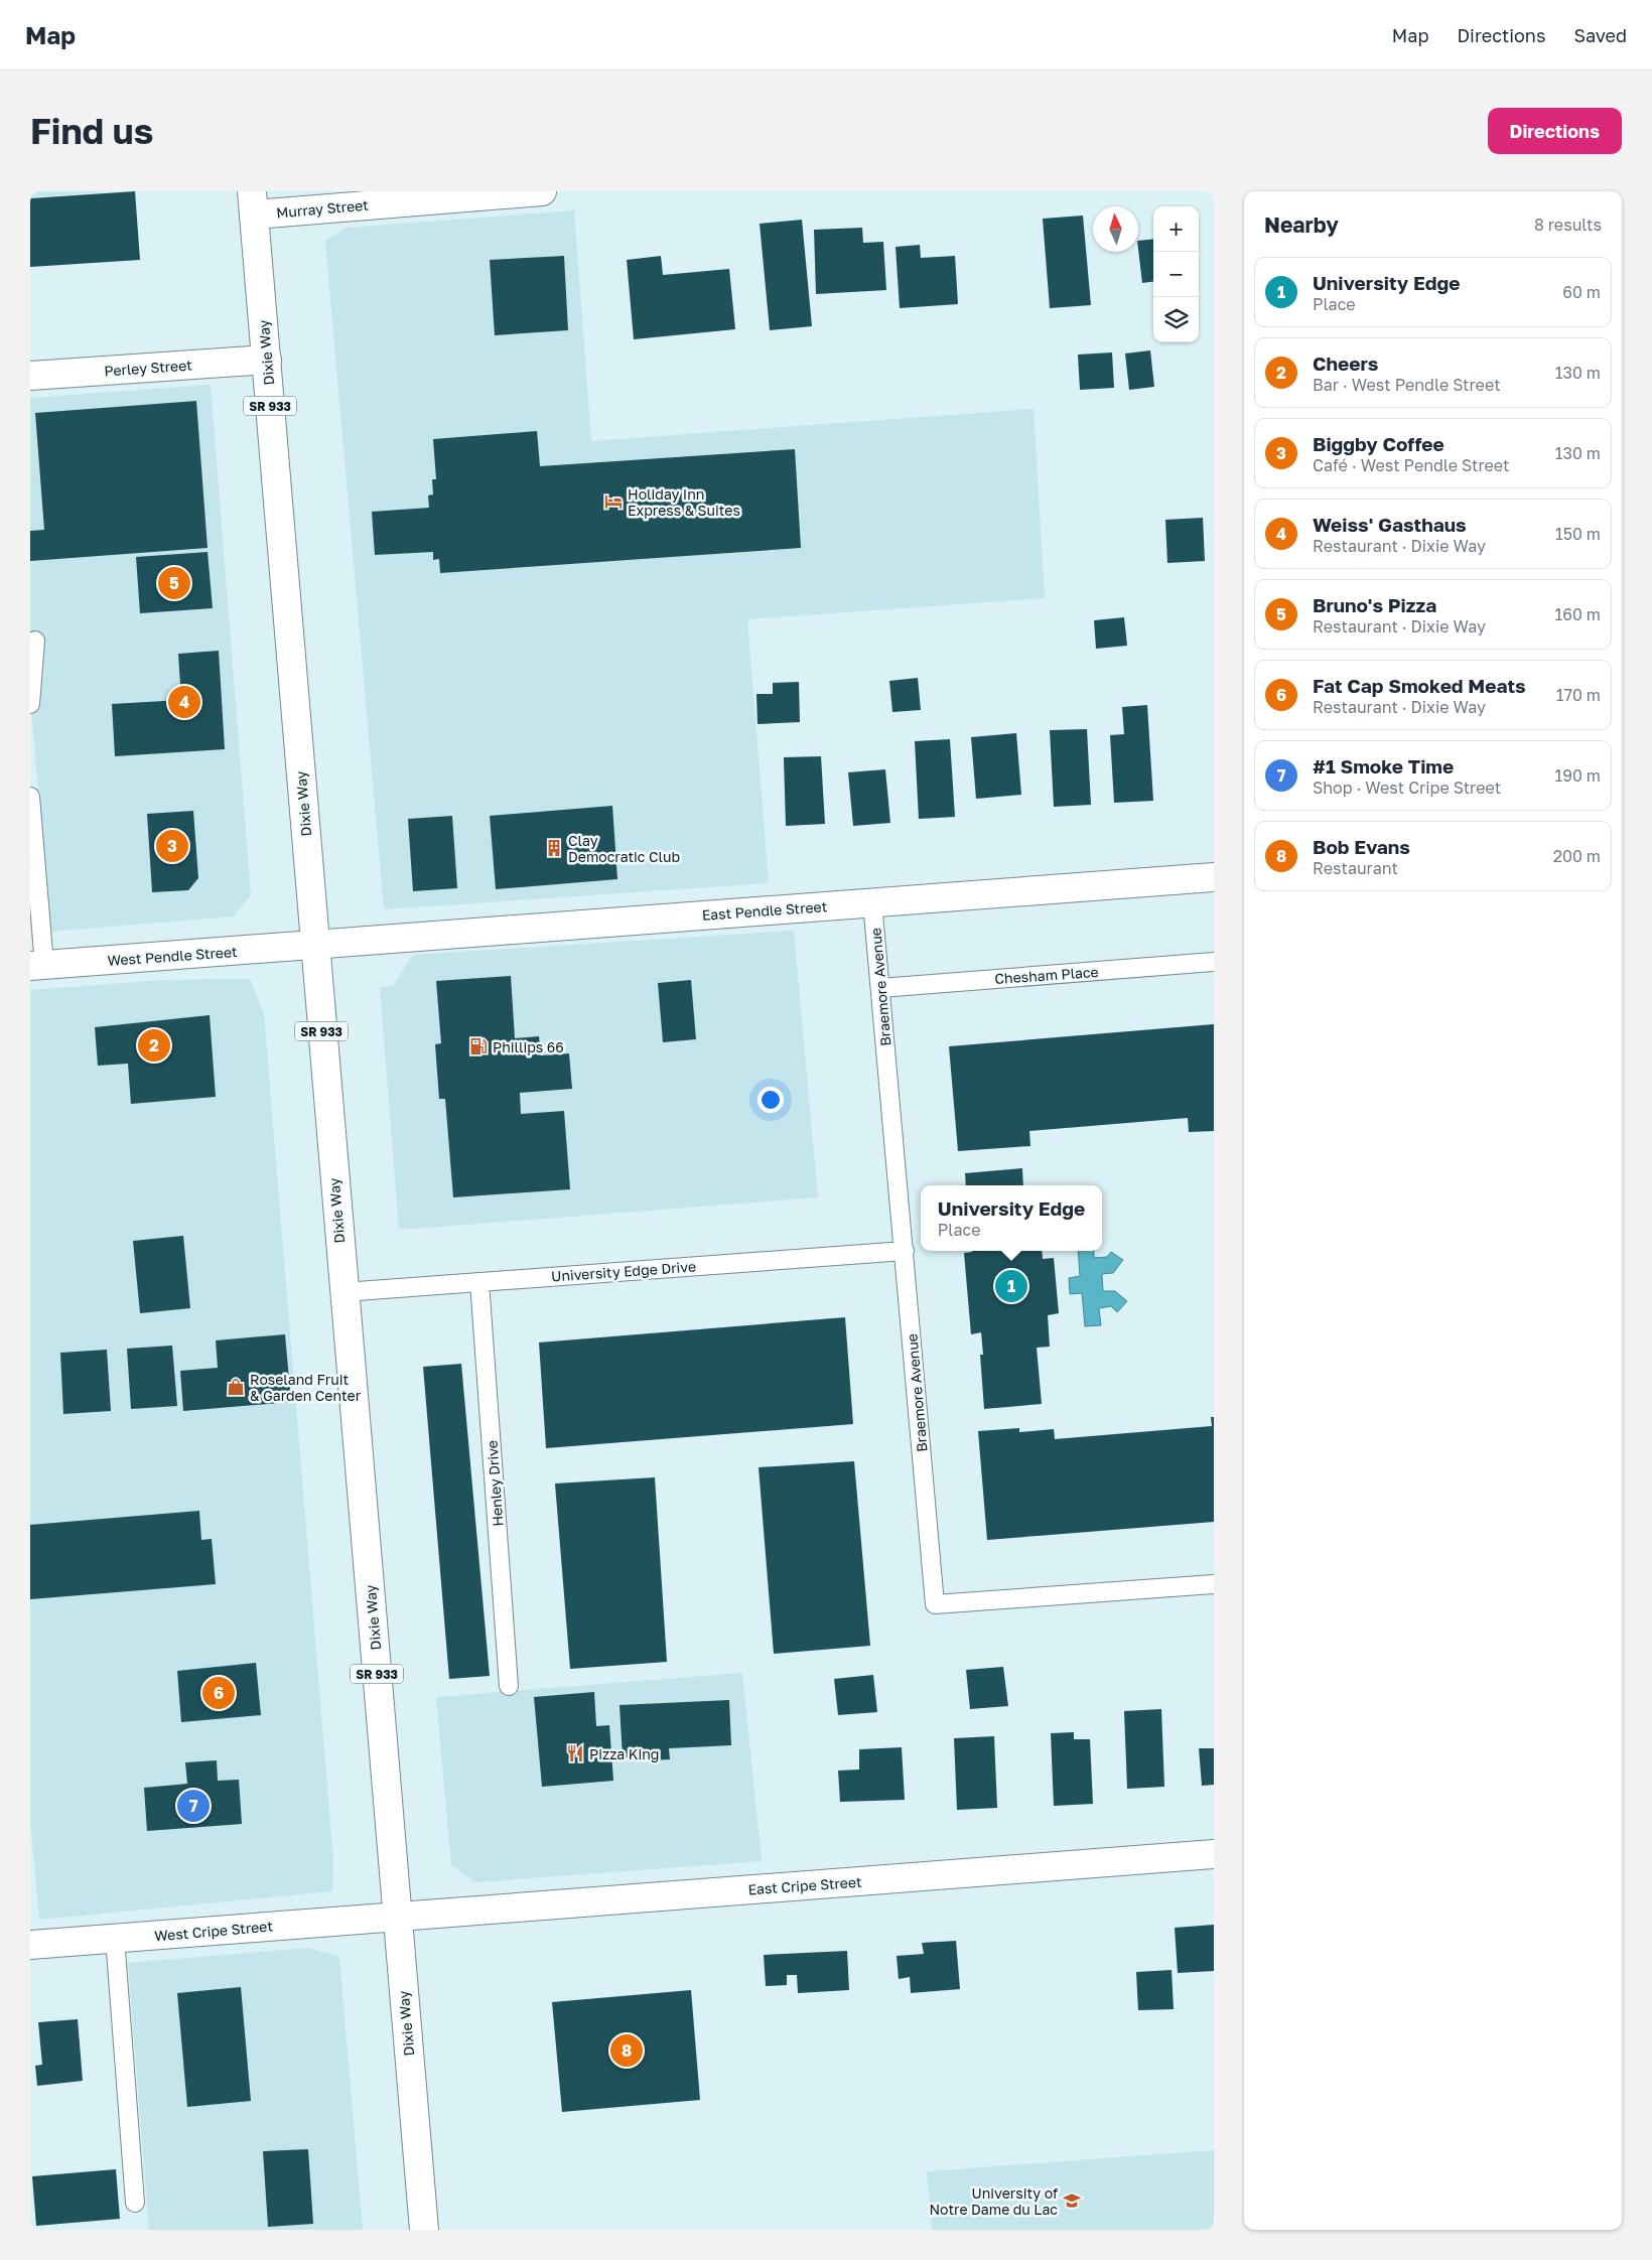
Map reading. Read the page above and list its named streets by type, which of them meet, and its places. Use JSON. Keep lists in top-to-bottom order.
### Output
{
  "streets": {
    "street": [
      "Murray Street",
      "Dixie Way",
      "Perley Street",
      "SR 933",
      "East Pendle Street",
      "West Pendle Street",
      "East Cripe Street",
      "West Cripe Street"
    ],
    "lane": [
      "Chesham Place",
      "Braemore Avenue",
      "University Edge Drive",
      "Henley Drive"
    ]
  },
  "crossings": [
    ["Murray Street", "Dixie Way"],
    ["Dixie Way", "Perley Street"],
    ["Dixie Way", "East Pendle Street"],
    ["Dixie Way", "West Pendle Street"],
    ["Dixie Way", "University Edge Drive"],
    ["Dixie Way", "East Cripe Street"],
    ["Dixie Way", "West Cripe Street"],
    ["East Pendle Street", "West Pendle Street"],
    ["East Pendle Street", "Braemore Avenue"],
    ["Chesham Place", "Braemore Avenue"],
    ["Braemore Avenue", "University Edge Drive"],
    ["University Edge Drive", "Henley Drive"],
    ["East Cripe Street", "West Cripe Street"]
  ],
  "places": {
    "hotel": ["Holiday Inn Express & Suites"],
    "building": ["Clay Democratic Club"],
    "fuel station": ["Phillips 66"],
    "shop": ["Roseland Fruit & Garden Center"],
    "restaurant": ["Pizza King"],
    "school or university": ["University of Notre Dame du Lac"]
  },
  "north": "top",
  "page": {
    "header": "Map",
    "nav": ["Map", "Directions", "Saved"],
    "buttons": "Directions",
    "title": "Find us",
    "heading": ["Nearby", "8 results"],
    "map_buttons": ["+", "−"],
    "list": [
      {
        "mark": "1",
        "name": "University Edge",
        "note": "Place",
        "value": "60 m"
      },
      {
        "mark": "2",
        "name": "Cheers",
        "note": "Bar · West Pendle Street",
        "value": "130 m"
      },
      {
        "mark": "3",
        "name": "Biggby Coffee",
        "note": "Café · West Pendle Street",
        "value": "130 m"
      },
      {
        "mark": "4",
        "name": "Weiss' Gasthaus",
        "note": "Restaurant · Dixie Way",
        "value": "150 m"
      },
      {
        "mark": "5",
        "name": "Bruno's Pizza",
        "note": "Restaurant · Dixie Way",
        "value": "160 m"
      },
      {
        "mark": "6",
        "name": "Fat Cap Smoked Meats",
        "note": "Restaurant · Dixie Way",
        "value": "170 m"
      },
      {
        "mark": "7",
        "name": "#1 Smoke Time",
        "note": "Shop · West Cripe Street",
        "value": "190 m"
      },
      {
        "mark": "8",
        "name": "Bob Evans",
        "note": "Restaurant",
        "value": "200 m"
      }
    ],
    "pins": [
      "5",
      "4",
      "3",
      "2",
      "1",
      "6",
      "7",
      "8"
    ],
    "popup": ["University Edge", "Place"]
  }
}
